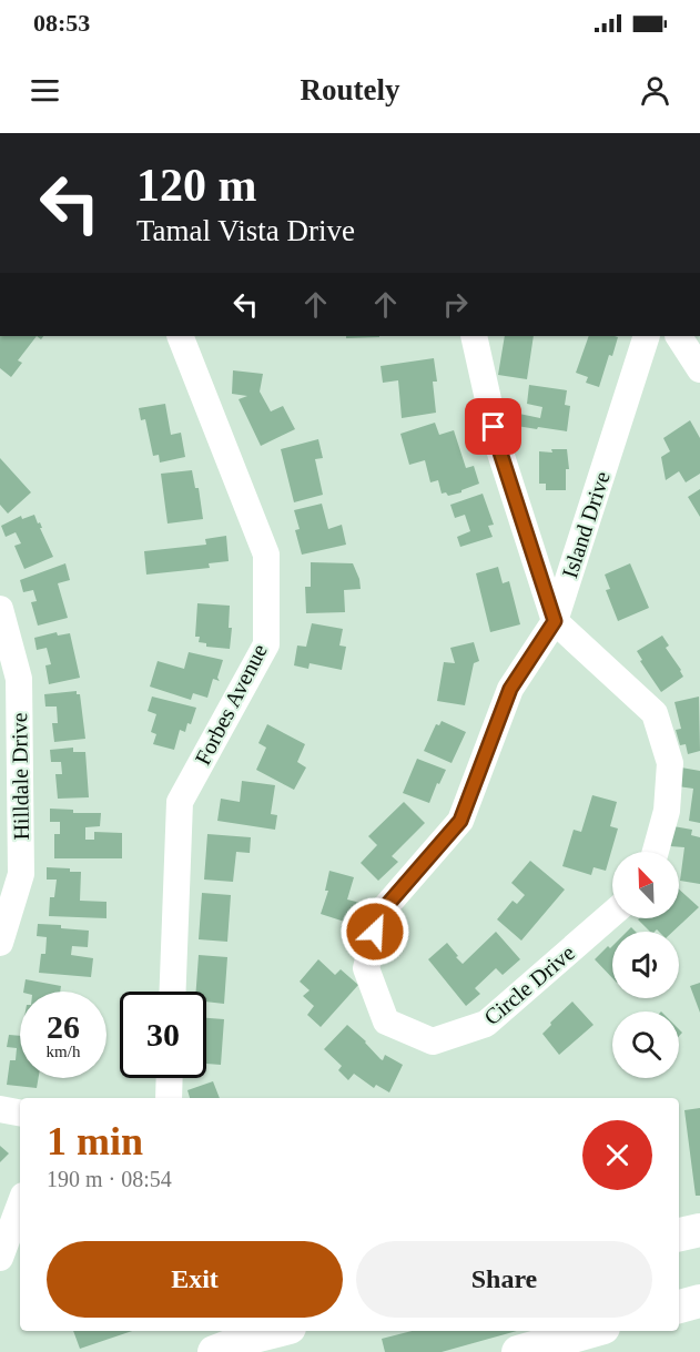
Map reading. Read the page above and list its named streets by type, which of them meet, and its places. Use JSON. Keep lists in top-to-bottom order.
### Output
{
  "streets": {
    "street": [
      "Island Drive",
      "Forbes Avenue",
      "Hilldale Drive",
      "Circle Drive"
    ]
  },
  "crossings": [
    ["Island Drive", "Circle Drive"]
  ],
  "north": "top left",
  "page": {
    "status": "08:53",
    "header": "Routely",
    "turn": ["120 m", "Tamal Vista Drive"],
    "speed": "26 km/h",
    "limit": "30",
    "heading": ["1 min", "190 m · 08:54"],
    "buttons": ["Exit", "Share"]
  }
}
